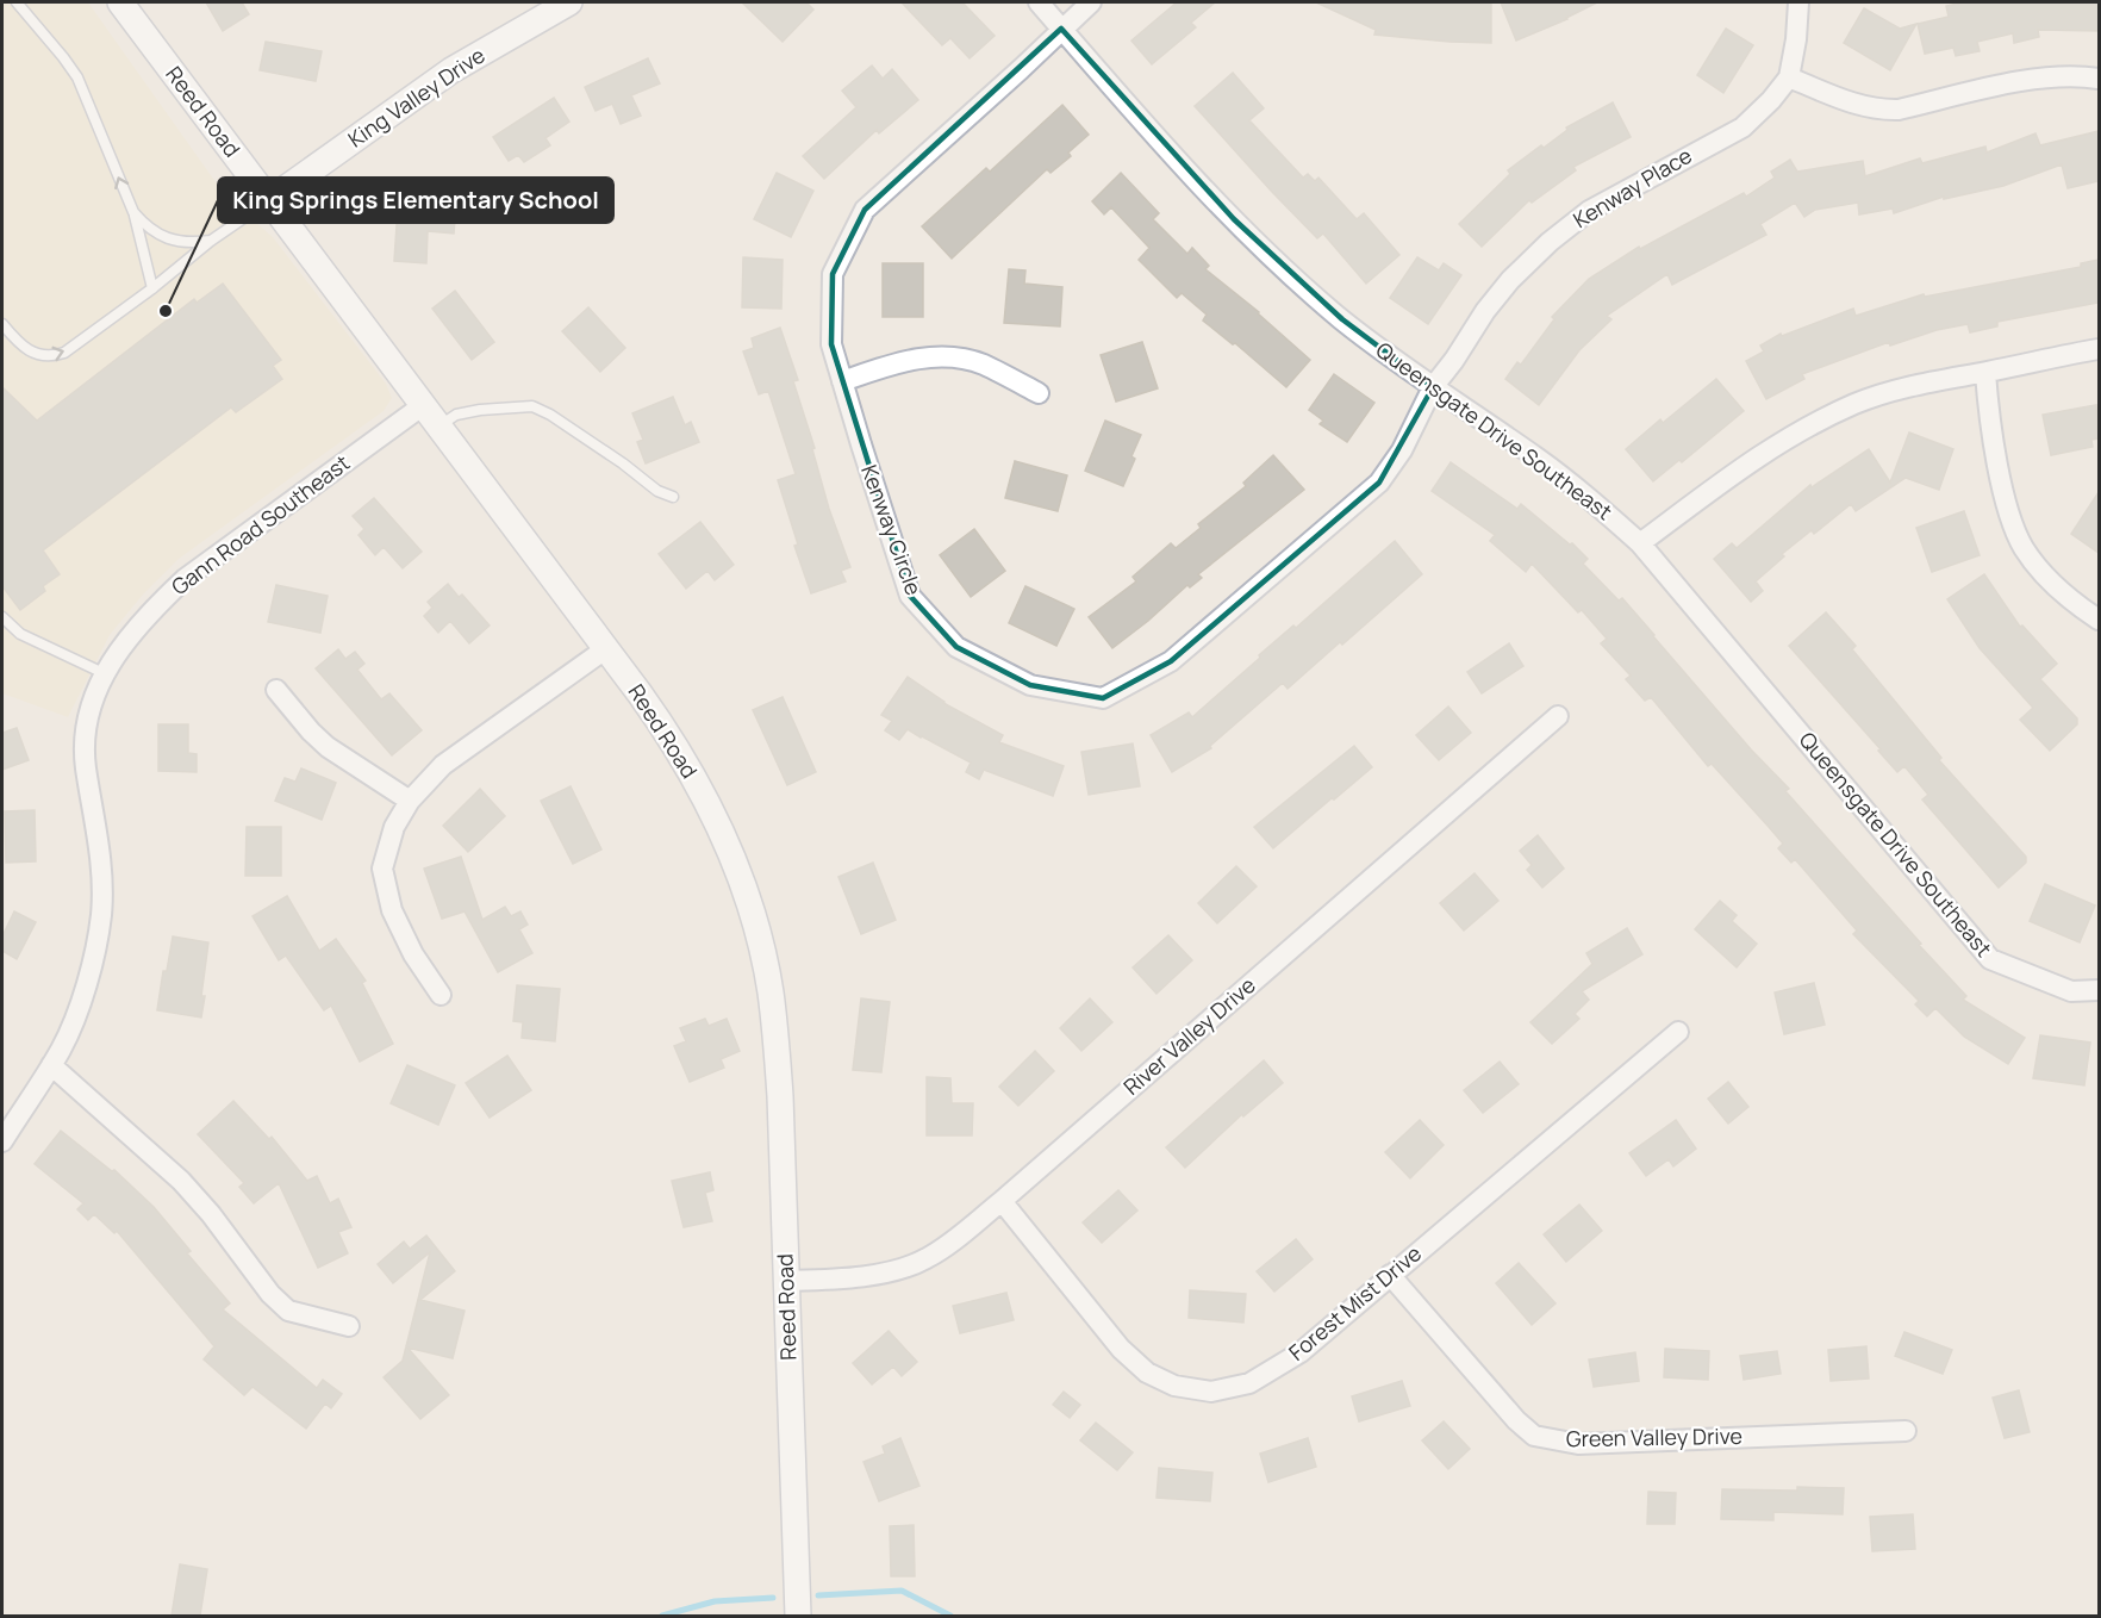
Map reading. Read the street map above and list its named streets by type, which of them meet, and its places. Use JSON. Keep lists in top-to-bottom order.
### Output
{
  "streets": {
    "street": [
      "King Valley Drive",
      "Reed Road",
      "Kenway Place",
      "Queensgate Drive Southeast",
      "Gann Road Southeast",
      "Kenway Circle",
      "River Valley Drive",
      "Forest Mist Drive",
      "Green Valley Drive"
    ]
  },
  "crossings": [
    ["King Valley Drive", "Reed Road"],
    ["Reed Road", "Gann Road Southeast"],
    ["Reed Road", "River Valley Drive"],
    ["Kenway Place", "Queensgate Drive Southeast"],
    ["Kenway Place", "Kenway Circle"],
    ["Queensgate Drive Southeast", "Kenway Circle"],
    ["River Valley Drive", "Forest Mist Drive"],
    ["Forest Mist Drive", "Green Valley Drive"]
  ],
  "places": ["King Springs Elementary School"]
}
